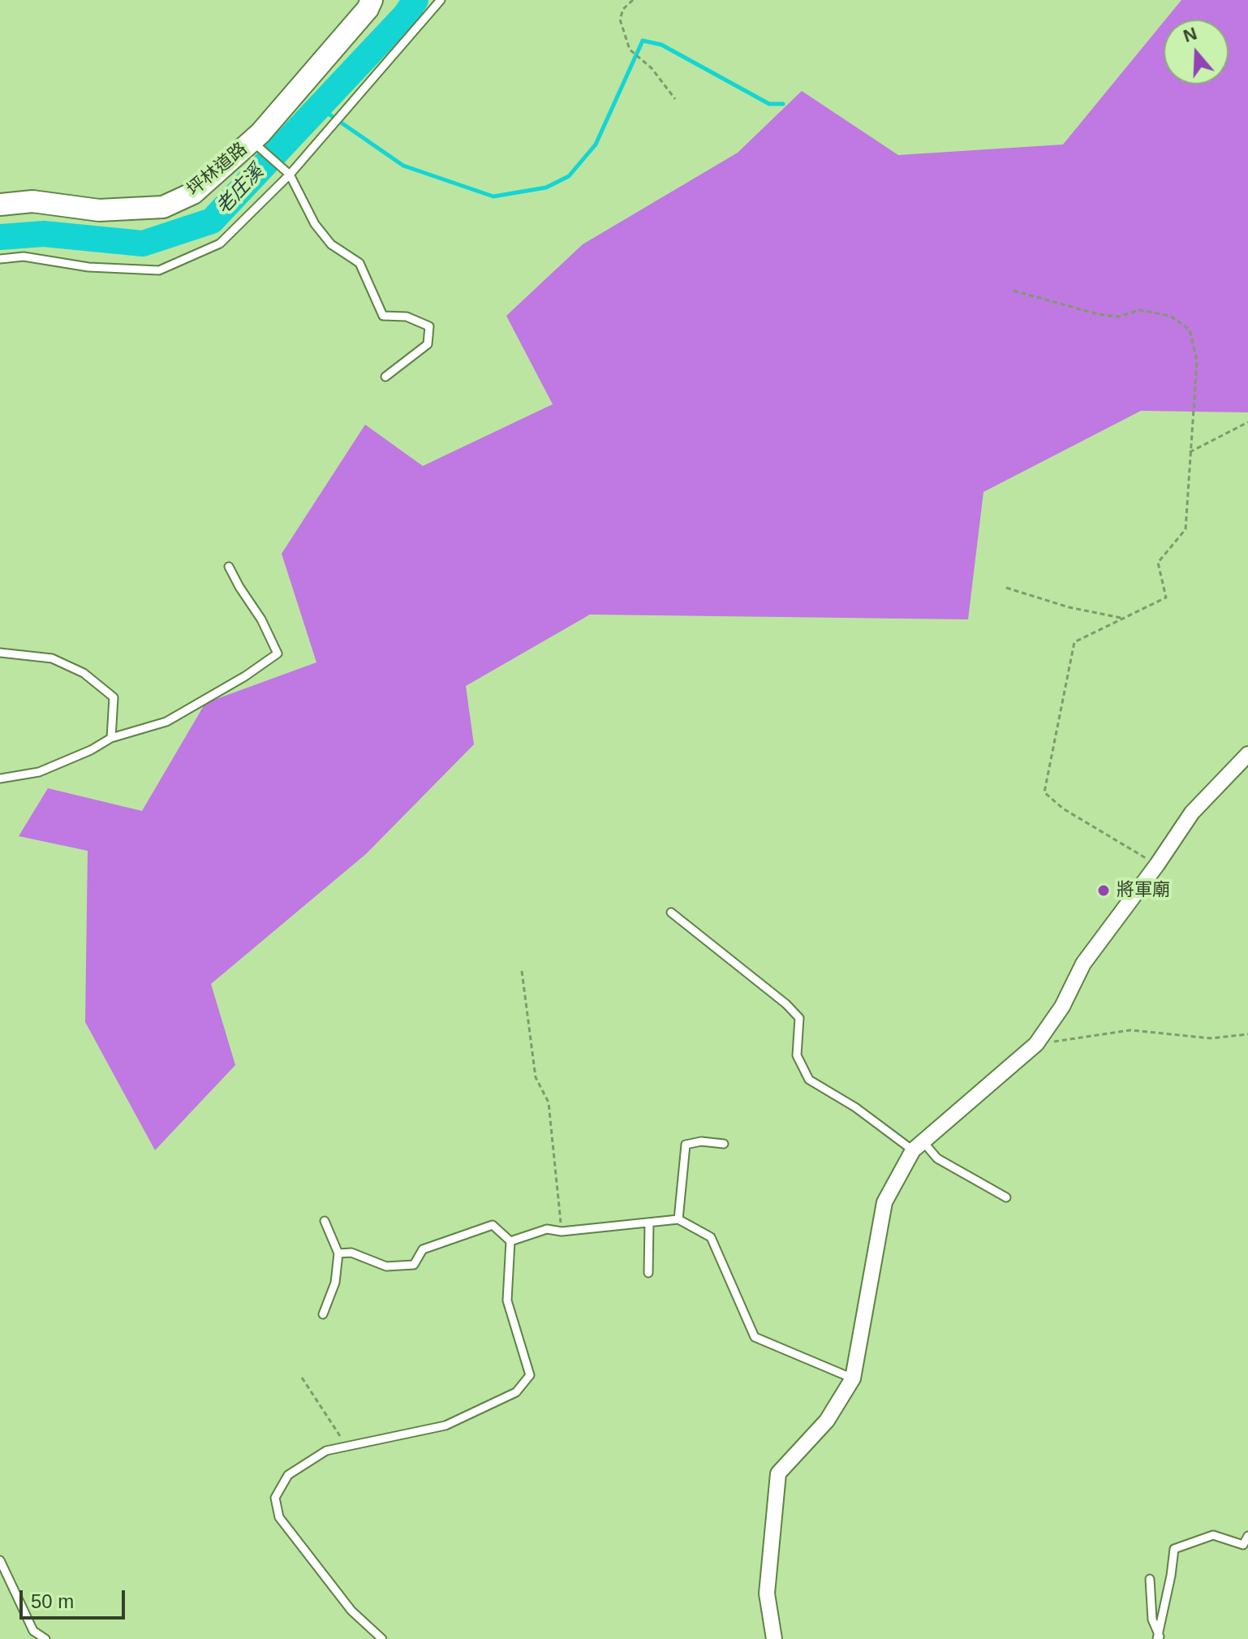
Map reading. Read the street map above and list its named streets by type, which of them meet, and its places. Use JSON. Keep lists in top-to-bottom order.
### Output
{
  "streets": {
    "street": ["坪林道路"]
  },
  "water": ["老庄溪"],
  "places": ["將軍廟"],
  "scale_bar": "50 m",
  "north": "top"
}
